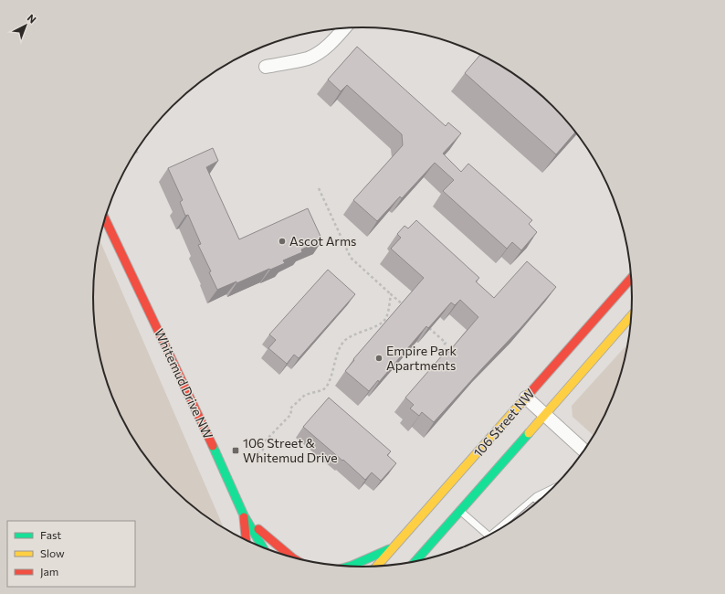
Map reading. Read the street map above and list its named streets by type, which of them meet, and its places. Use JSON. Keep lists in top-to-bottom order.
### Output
{
  "streets": {
    "street": ["Whitemud Drive NW", "106 Street NW"]
  },
  "places": {
    "other": ["Ascot Arms", "Empire Park Apartments"],
    "transit": ["106 Street & Whitemud Drive"]
  },
  "legend": ["Fast", "Slow", "Jam"],
  "north": "top right"
}
